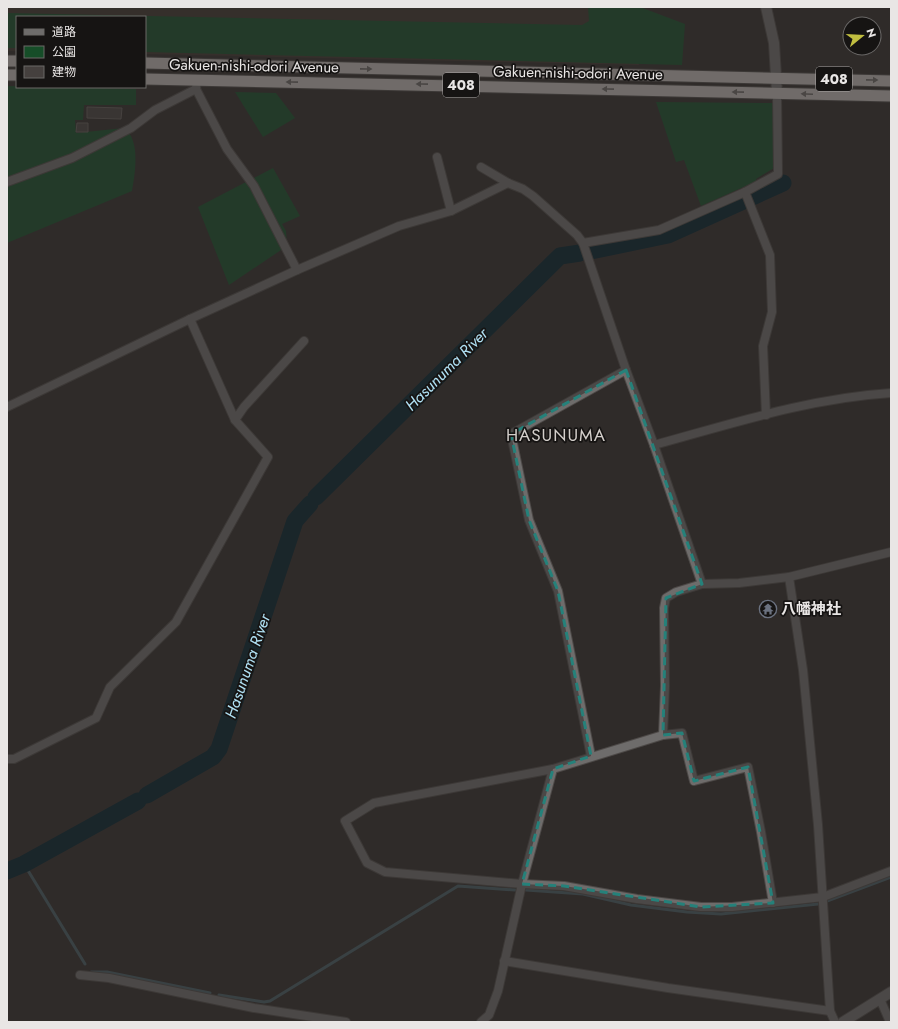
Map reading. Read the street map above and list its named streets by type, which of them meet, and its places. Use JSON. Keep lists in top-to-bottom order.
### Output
{
  "streets": {
    "highway": ["Gakuen-nishi-odori Avenue", "408"]
  },
  "districts": ["HASUNUMA"],
  "water": ["Hasunuma River"],
  "places": {
    "temple": ["八幡神社"]
  },
  "legend": ["道路", "公園", "建物"],
  "north": "right"
}
